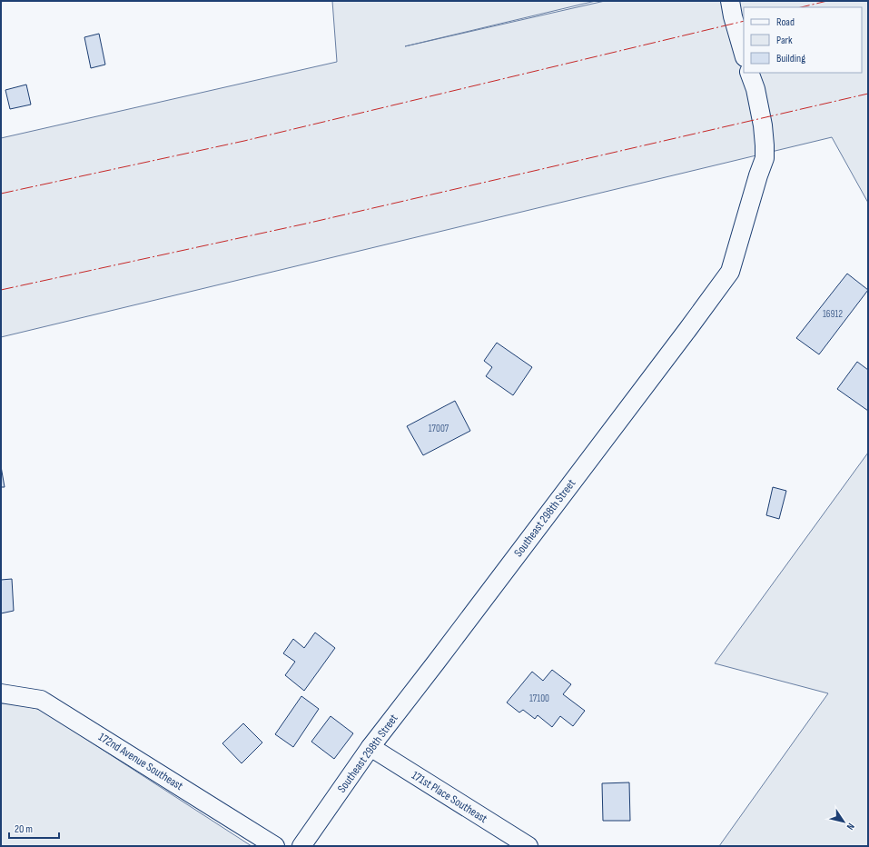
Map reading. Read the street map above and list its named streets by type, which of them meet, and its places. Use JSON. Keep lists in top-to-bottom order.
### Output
{
  "streets": {
    "street": ["Southeast 298th Street", "172nd Avenue Southeast", "171st Place Southeast"]
  },
  "crossings": [
    ["Southeast 298th Street", "171st Place Southeast"]
  ],
  "house_numbers": ["16912", "17007", "17100"],
  "legend": ["Road", "Park", "Building"],
  "scale_bar": "20 m",
  "north": "bottom right"
}
